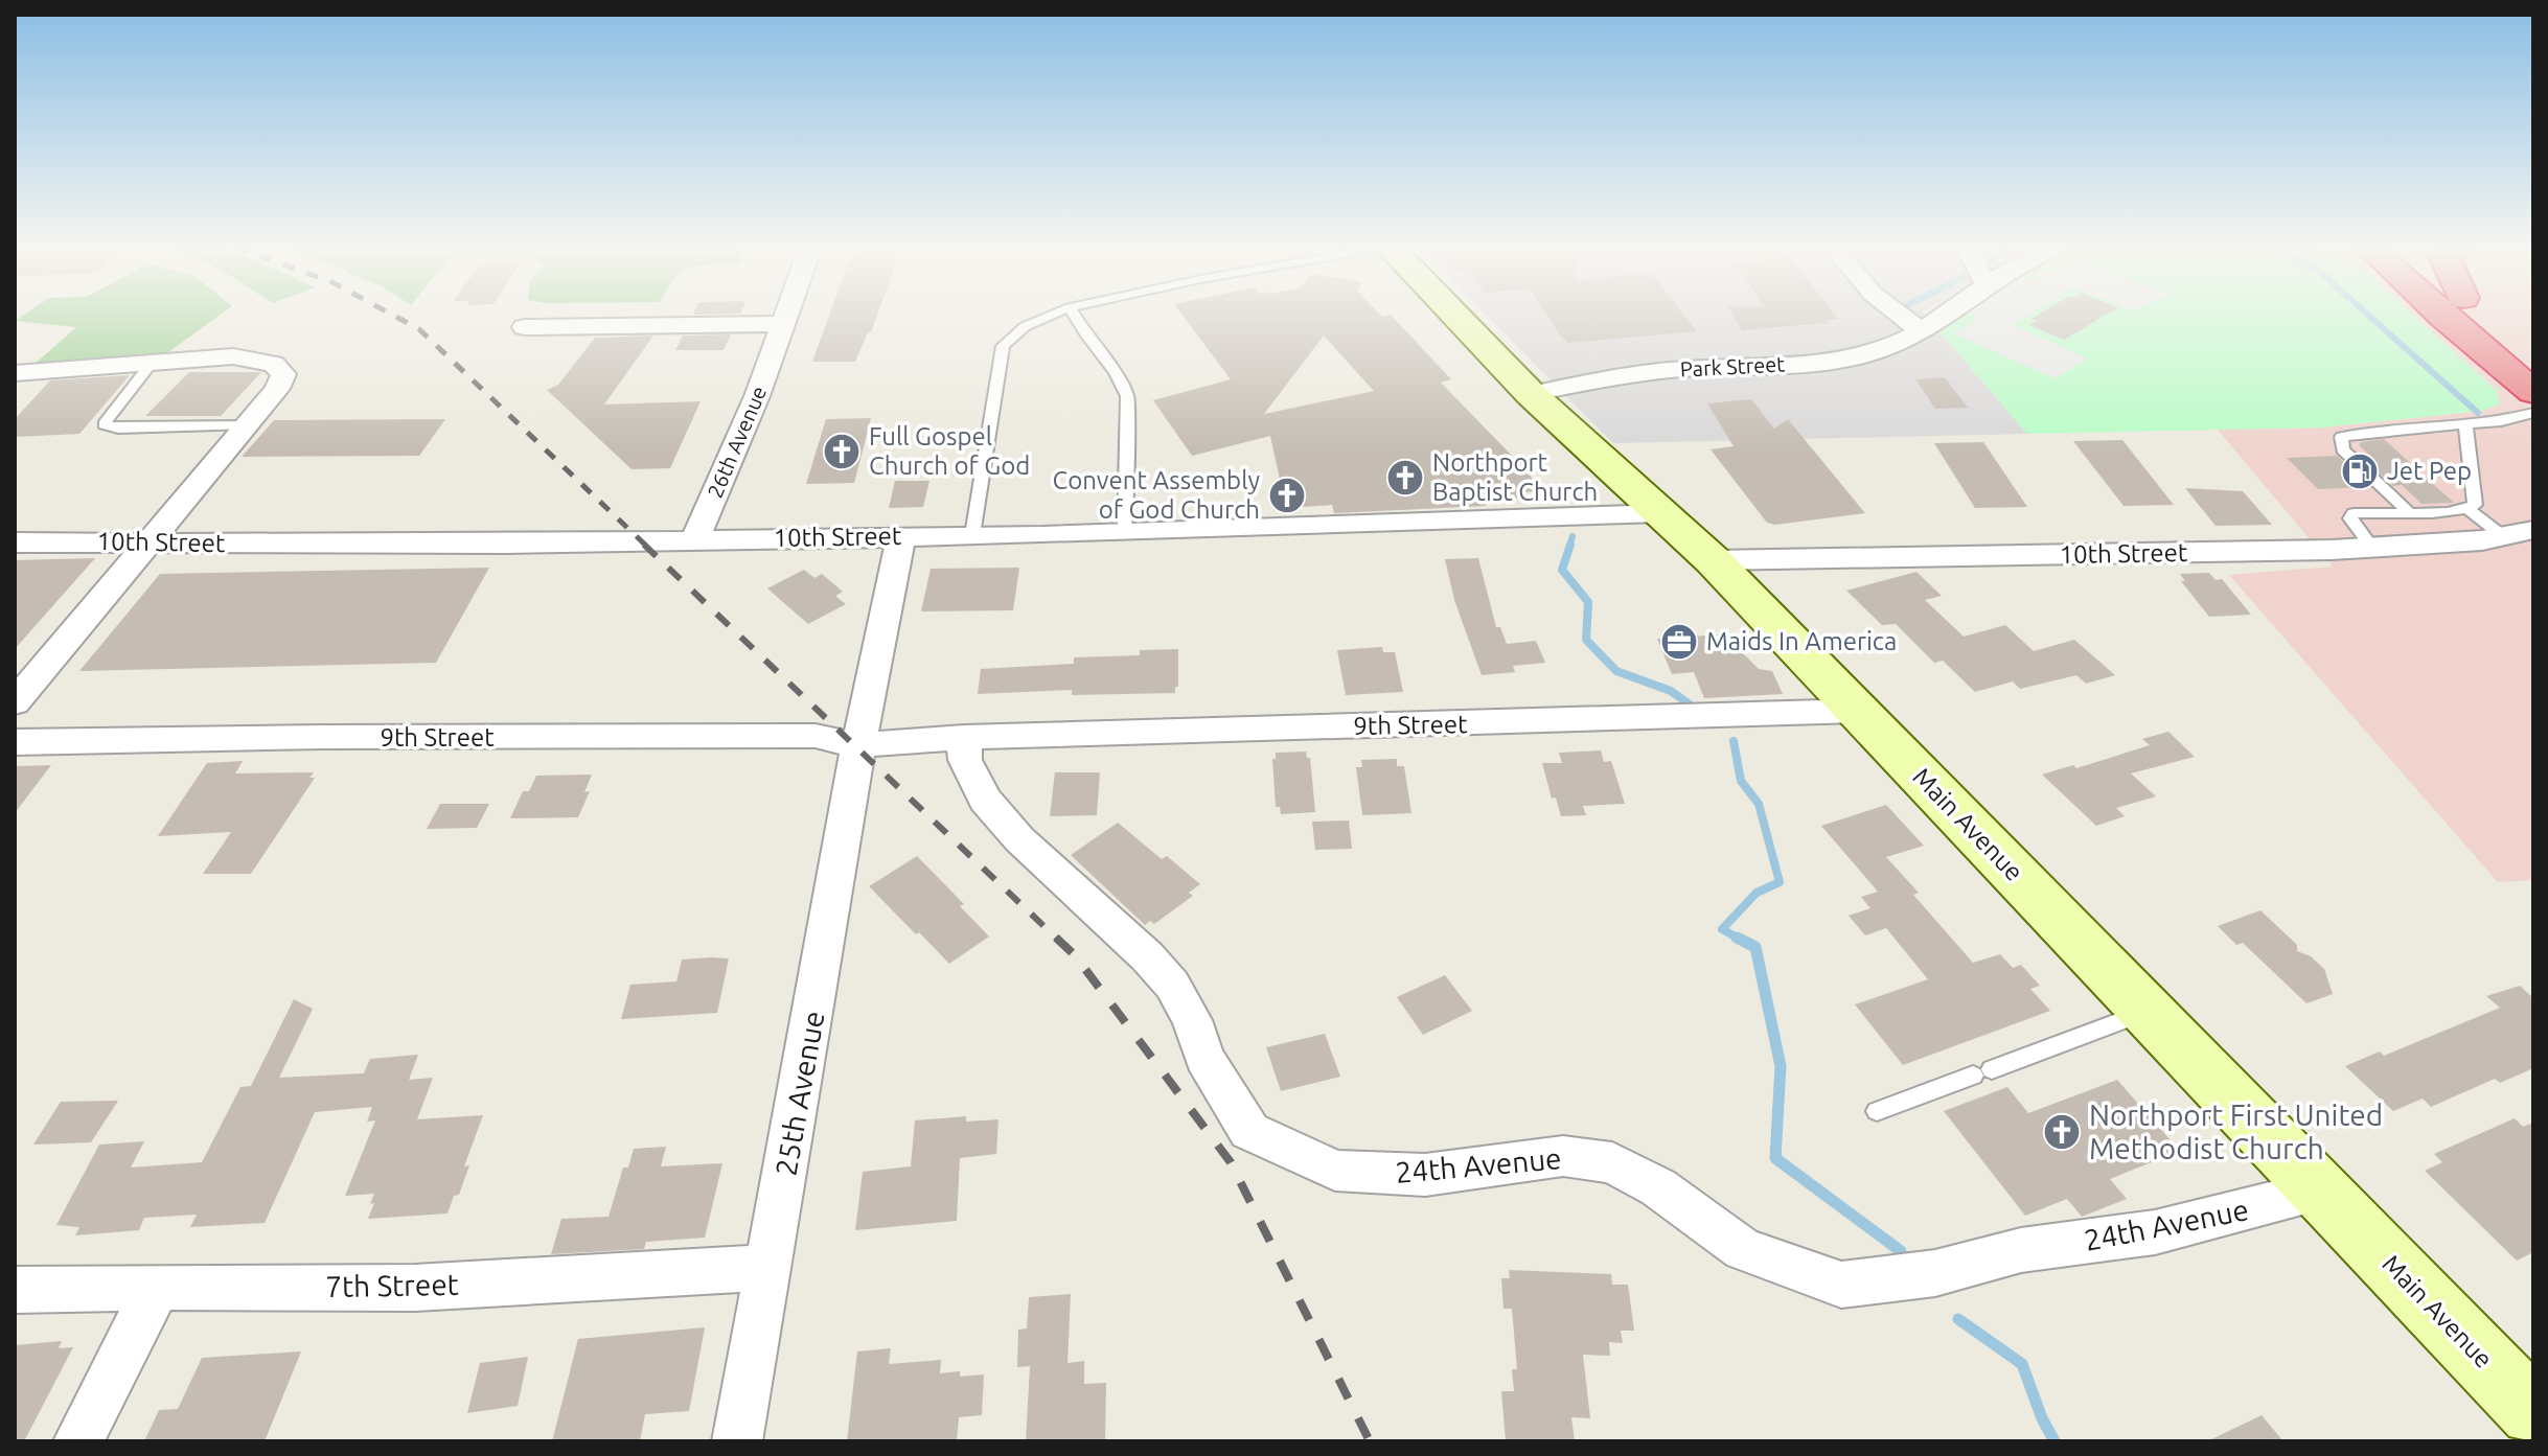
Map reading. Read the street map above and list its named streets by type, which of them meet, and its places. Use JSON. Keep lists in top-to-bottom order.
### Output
{
  "streets": {
    "main road": ["Main Avenue"],
    "street": [
      "Park Street",
      "26th Avenue",
      "10th Street",
      "9th Street",
      "25th Avenue",
      "24th Avenue",
      "7th Street"
    ]
  },
  "crossings": [
    ["Park Street", "Main Avenue"],
    ["26th Avenue", "10th Street"],
    ["10th Street", "Main Avenue"],
    ["10th Street", "25th Avenue"],
    ["9th Street", "Main Avenue"],
    ["9th Street", "25th Avenue"],
    ["9th Street", "24th Avenue"],
    ["Main Avenue", "24th Avenue"],
    ["25th Avenue", "7th Street"]
  ],
  "places": {
    "church": [
      "Full Gospel Church of God",
      "Northport Baptist Church",
      "Convent Assembly of God Church",
      "Northport First United Methodist Church"
    ],
    "fuel station": ["Jet Pep"],
    "office": ["Maids In America"]
  }
}
